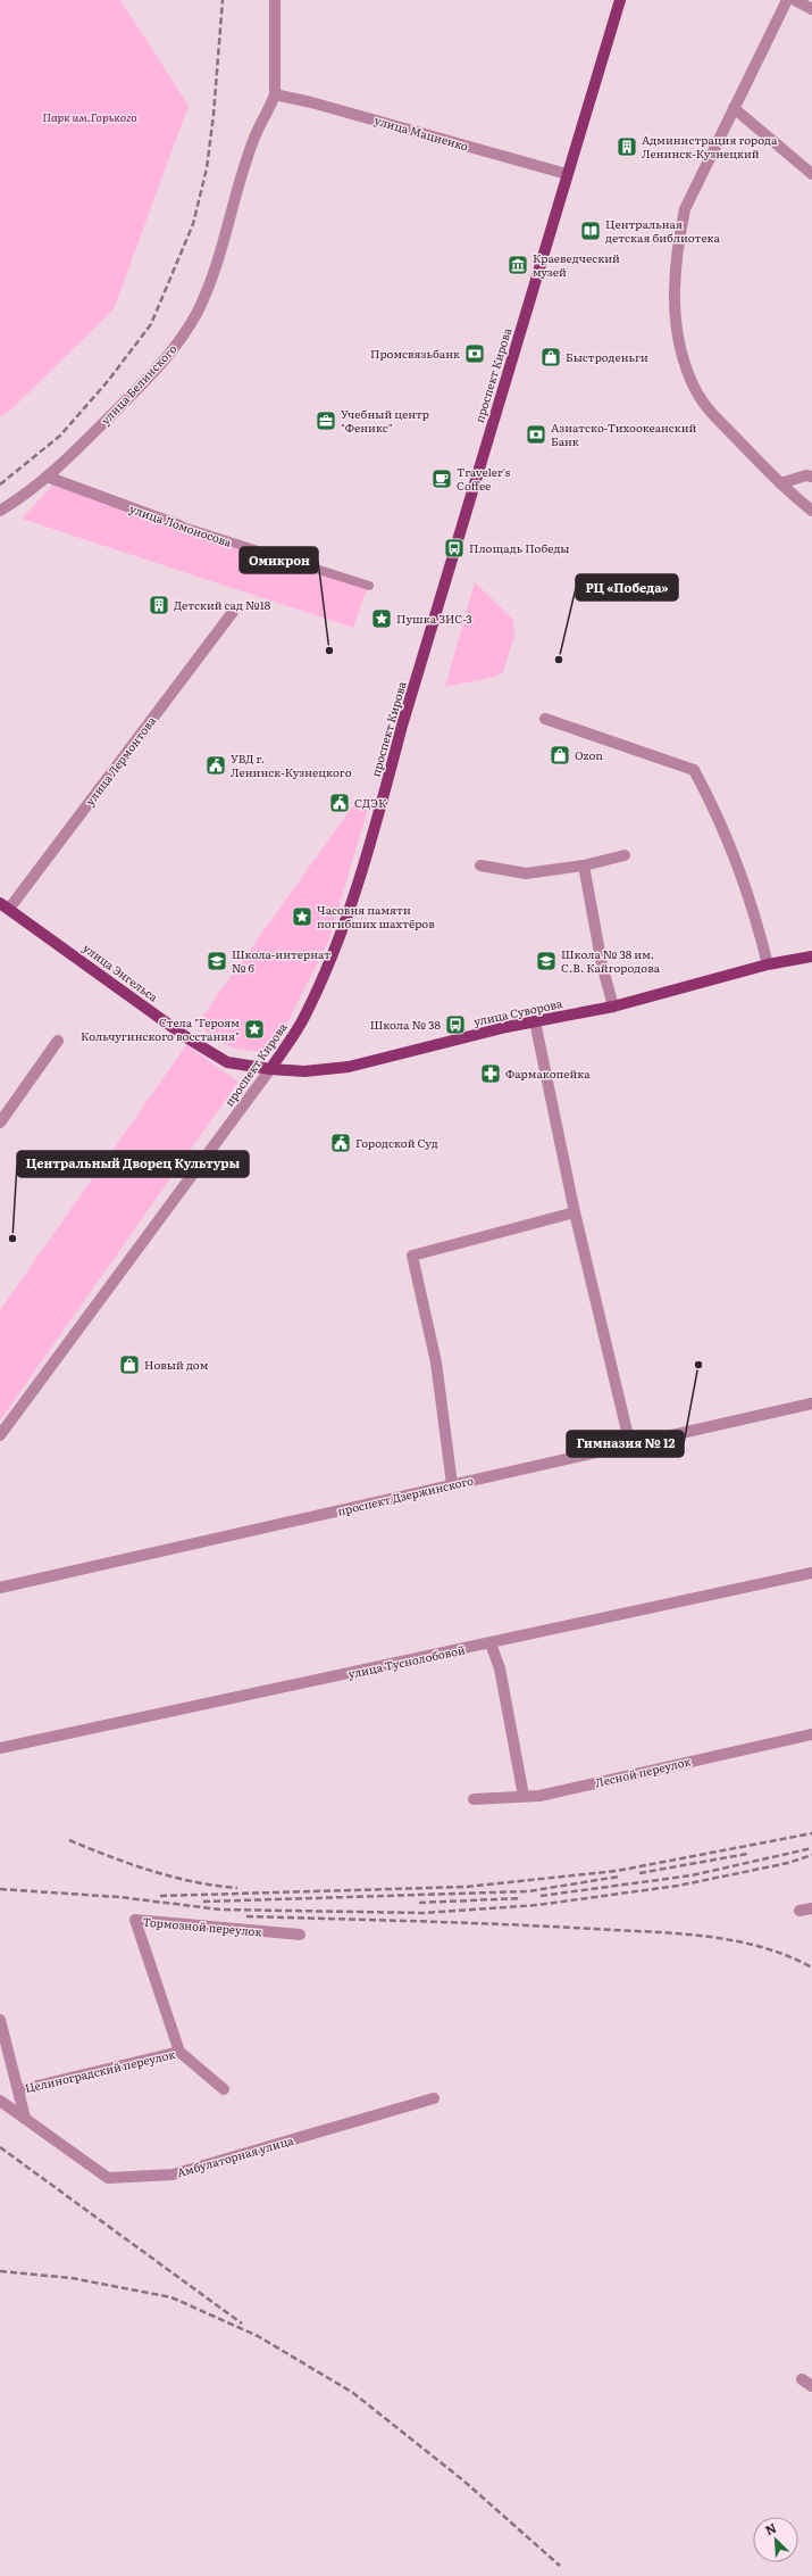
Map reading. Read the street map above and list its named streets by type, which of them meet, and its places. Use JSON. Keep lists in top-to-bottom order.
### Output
{
  "streets": {
    "main road": ["проспект Кирова", "улица Энгельса", "улица Суворова"],
    "street": [
      "улица Мациенко",
      "улица Белинского",
      "улица Ломоносова",
      "улица Лермонтова",
      "проспект Дзержинского",
      "улица Туснолобовой",
      "Лесной переулок",
      "Тормозной переулок",
      "Целиноградский переулок",
      "Амбулаторная улица"
    ]
  },
  "crossings": [
    ["улица Мациенко", "проспект Кирова"],
    ["улица Мациенко", "улица Белинского"],
    ["проспект Кирова", "улица Суворова"],
    ["улица Белинского", "улица Ломоносова"],
    ["улица Лермонтова", "улица Энгельса"],
    ["улица Энгельса", "улица Суворова"],
    ["Тормозной переулок", "Целиноградский переулок"]
  ],
  "parks": ["Парк им.Горького"],
  "places": {
    "building": ["Администрация города Ленинск-Кузнецкий", "Детский сад №18"],
    "library": ["Центральная детская библиотека"],
    "museum": ["Краеведческий музей"],
    "bank": ["Промсвязьбанк", "Азиатско-Тихоокеанский Банк"],
    "shop": ["Быстроденьги", "Ozon", "Новый дом"],
    "office": ["Учебный центр \"Феникс\""],
    "cafe": ["Traveler's Coffee"],
    "bus stop": ["Площадь Победы", "Школа № 38"],
    "place": ["Пушка ЗИС-3", "Часовня памяти погибших шахтёров", "Стела \"Героям Кольчугинского восстания\""],
    "other": [
      "Омикрон",
      "РЦ «Победа»",
      "Центральный Дворец Культуры",
      "Гимназия № 12"
    ],
    "public building": ["УВД г. Ленинск-Кузнецкого", "СДЭК", "Городской Суд"],
    "school or university": ["Школа-интернат № 6", "Школа № 38 им. С.В. Кайгородова"],
    "pharmacy": ["Фармакопейка"]
  },
  "north": "top left"
}
